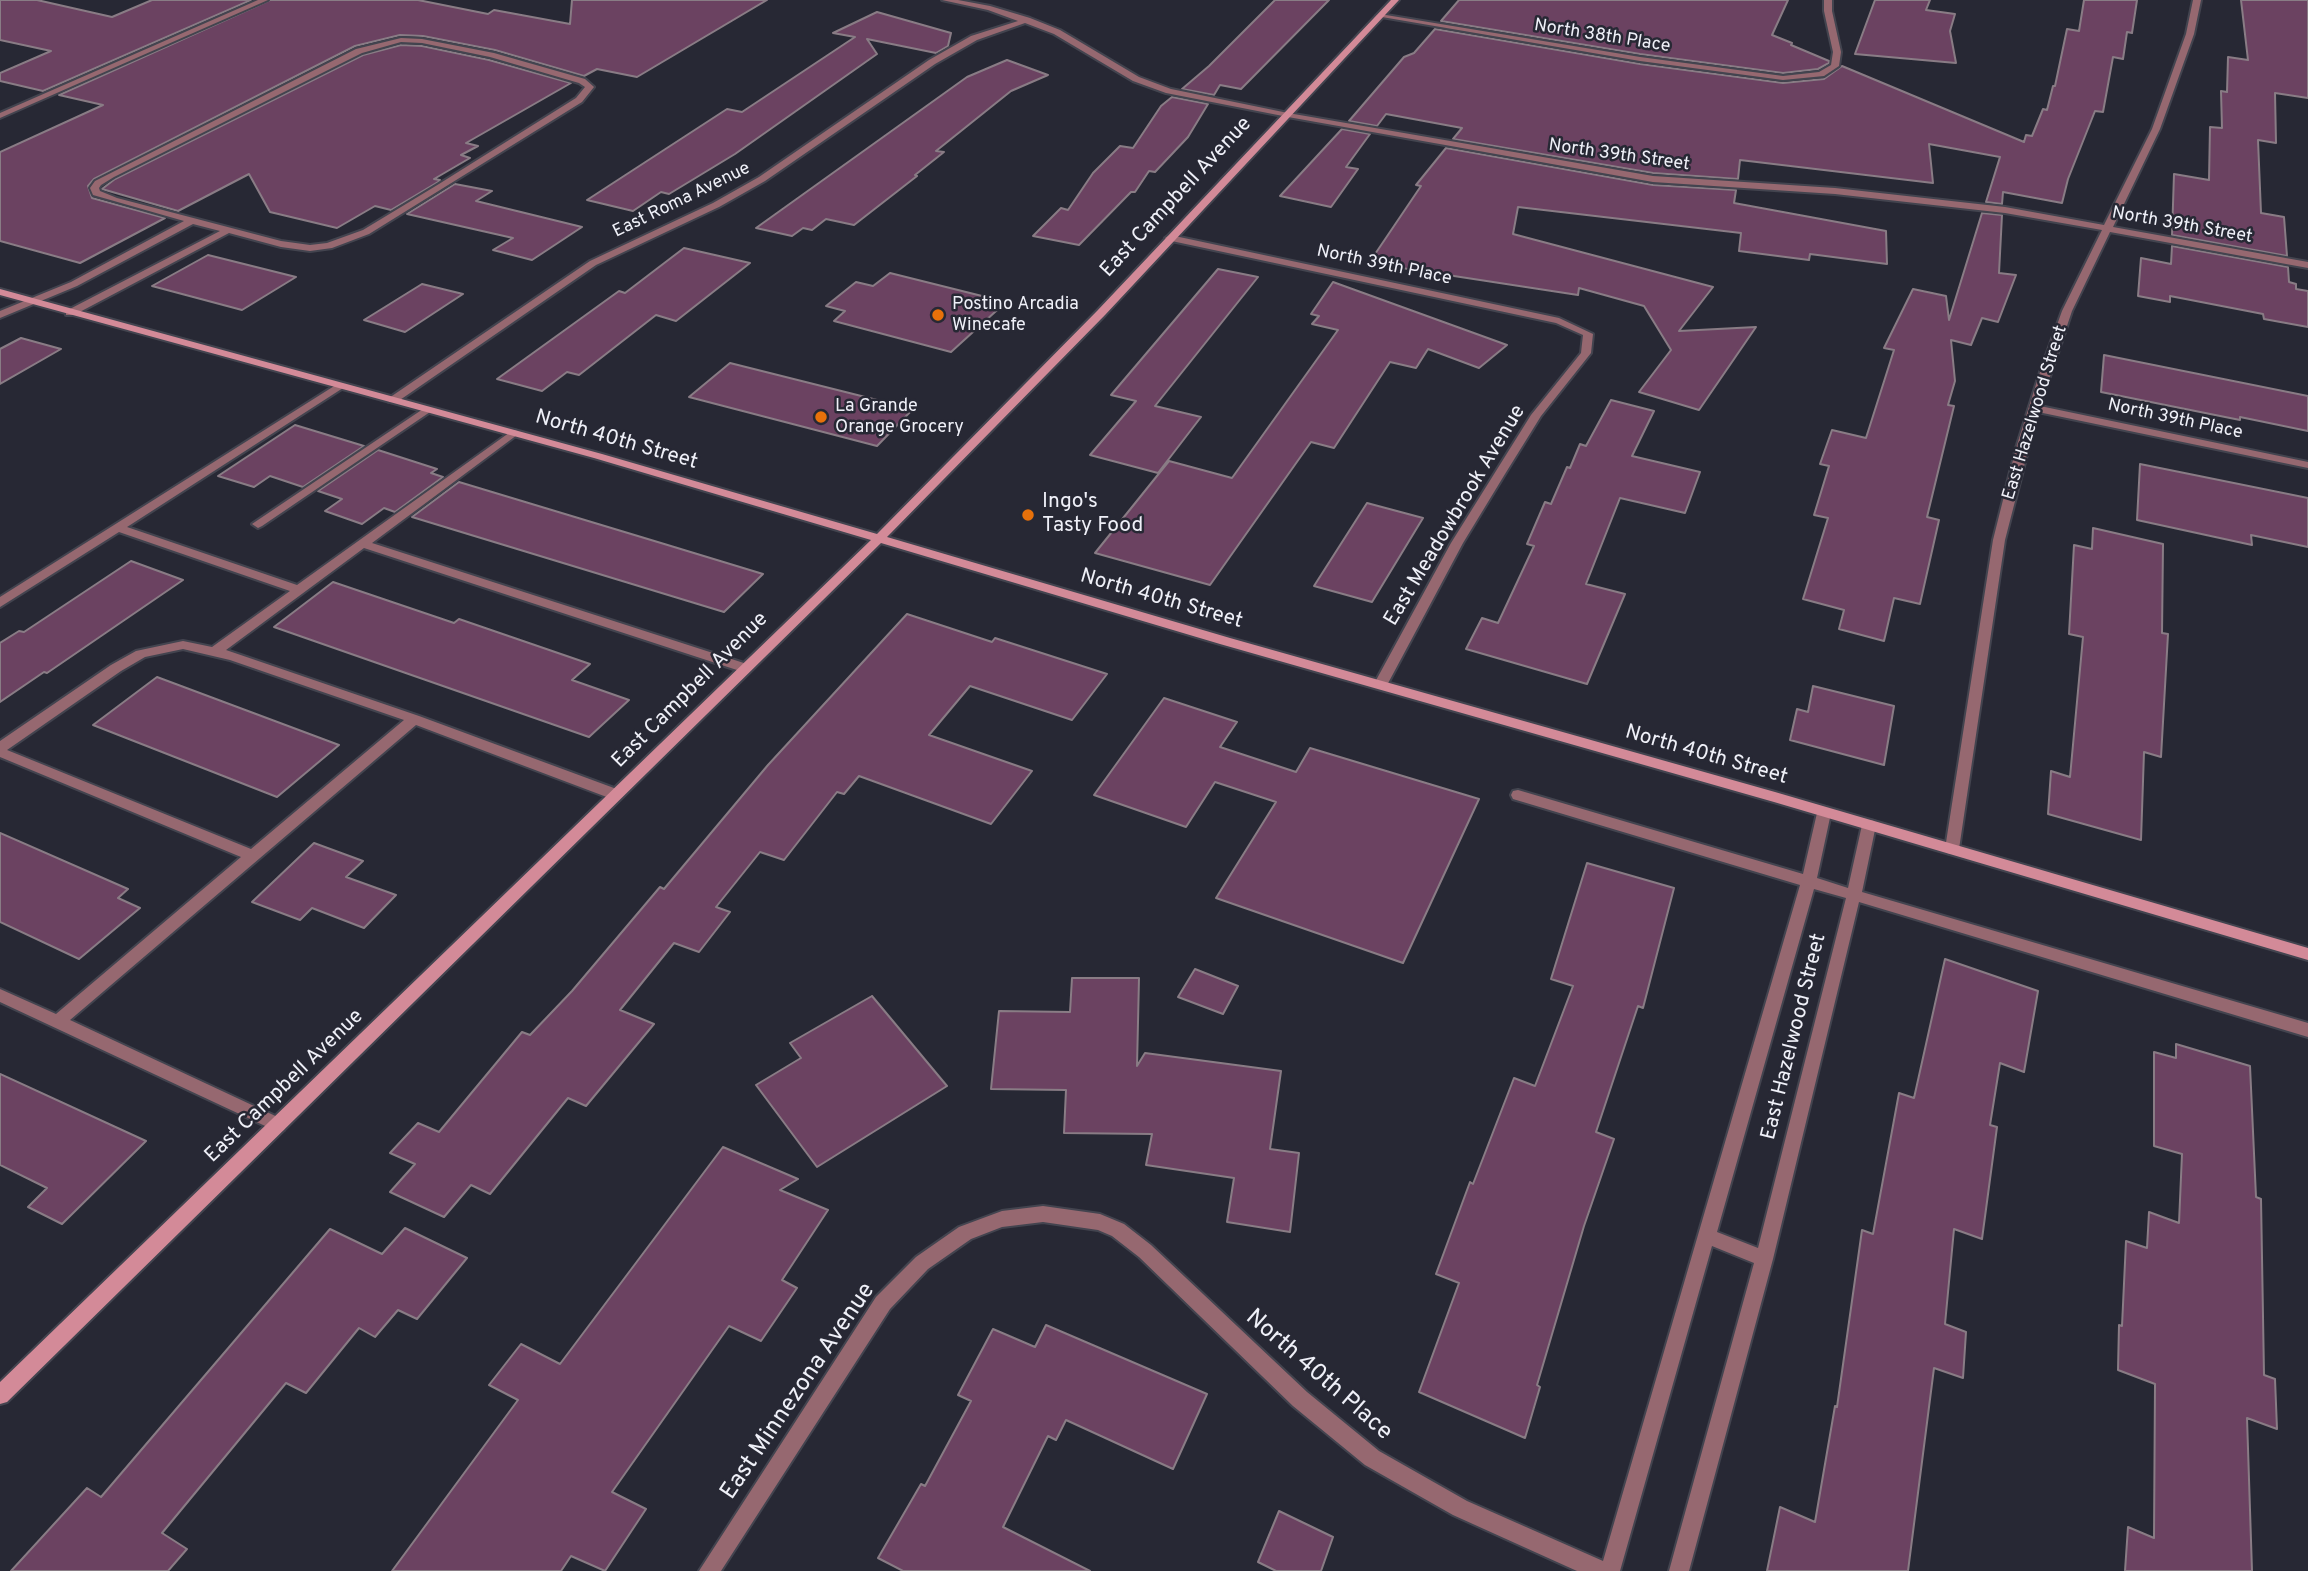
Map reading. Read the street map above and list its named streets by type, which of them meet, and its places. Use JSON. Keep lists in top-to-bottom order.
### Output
{
  "streets": {
    "street": [
      "North 38th Place",
      "North 39th Street",
      "East Campbell Avenue",
      "East Roma Avenue",
      "North 39th Place",
      "East Hazelwood Street",
      "North 40th Street",
      "East Meadowbrook Avenue",
      "North 40th Place",
      "East Minnezona Avenue"
    ]
  },
  "crossings": [
    ["North 38th Place", "East Campbell Avenue"],
    ["North 39th Street", "East Campbell Avenue"],
    ["North 39th Street", "East Roma Avenue"],
    ["North 39th Street", "East Hazelwood Street"],
    ["East Campbell Avenue", "North 39th Place"],
    ["East Campbell Avenue", "North 40th Street"],
    ["East Roma Avenue", "North 40th Street"],
    ["North 39th Place", "East Hazelwood Street"],
    ["North 39th Place", "East Meadowbrook Avenue"],
    ["East Hazelwood Street", "North 40th Street"],
    ["North 40th Street", "East Meadowbrook Avenue"],
    ["North 40th Place", "East Minnezona Avenue"]
  ],
  "places": ["Postino Arcadia Winecafe", "La Grande Orange Grocery", "Ingo's Tasty Food"]
}
